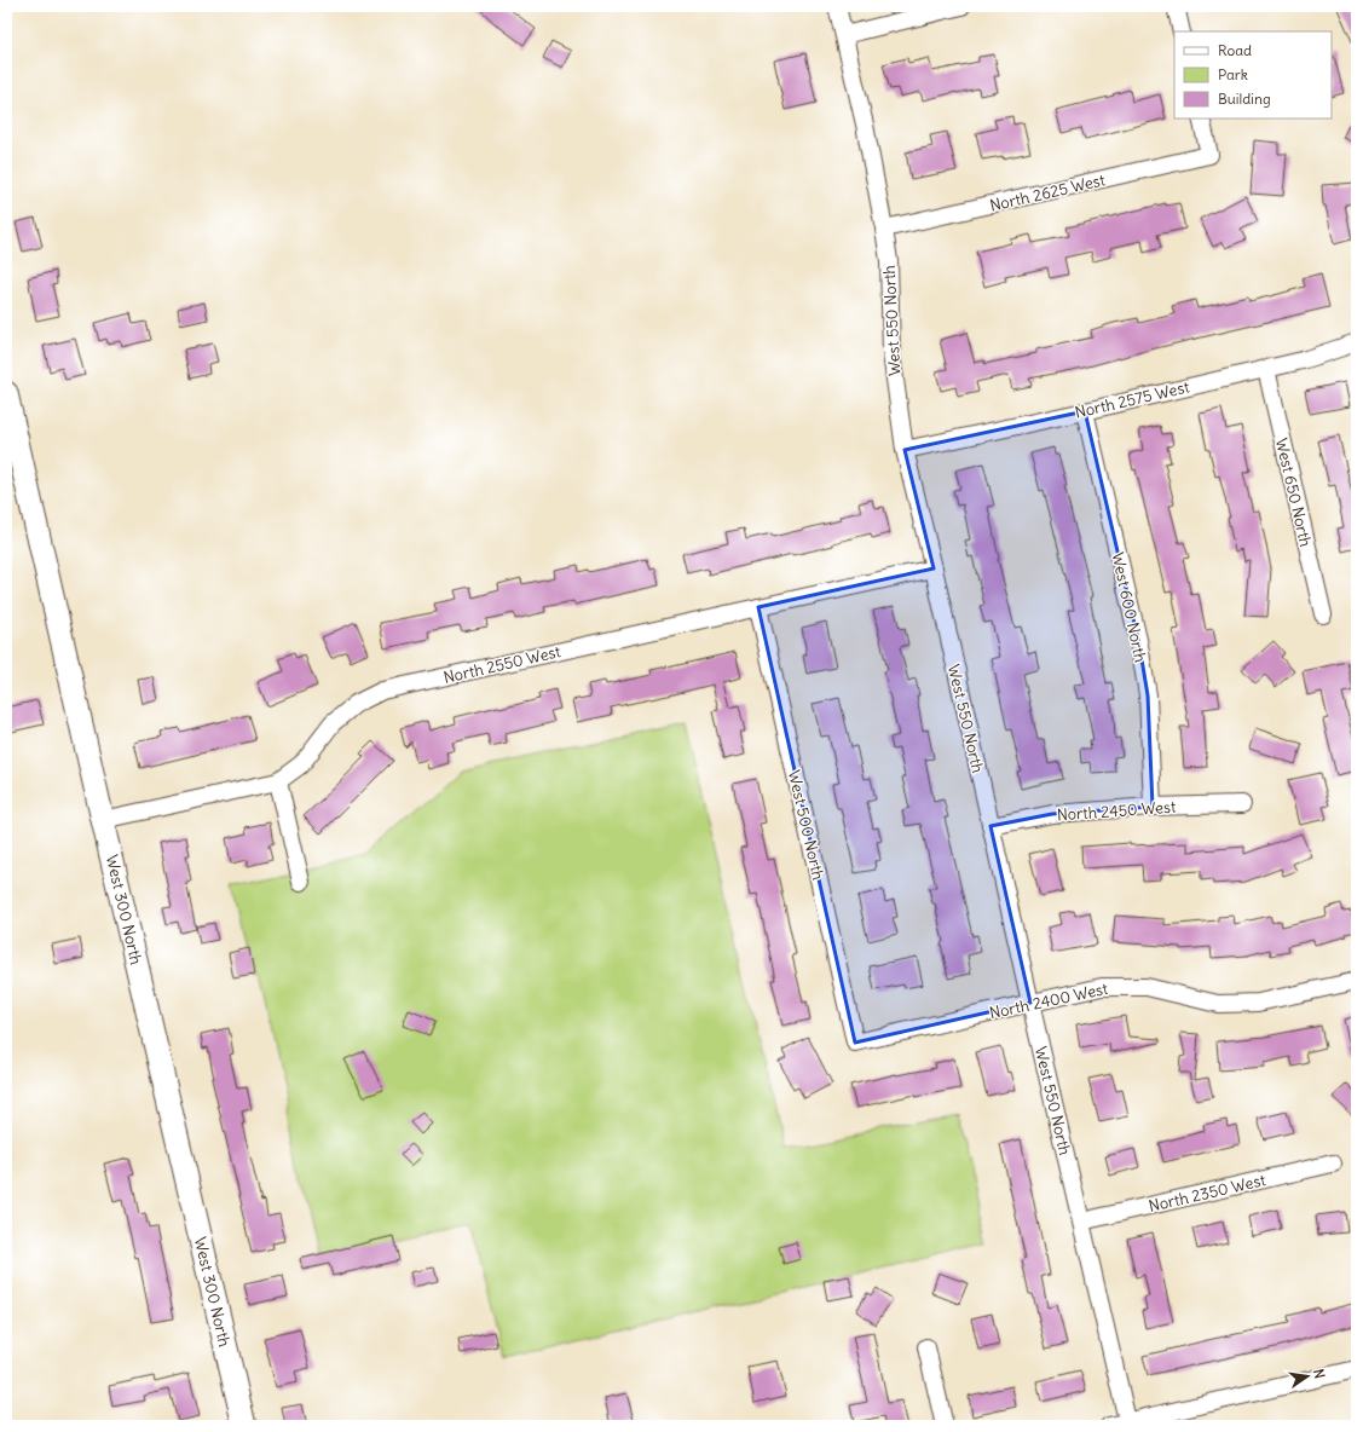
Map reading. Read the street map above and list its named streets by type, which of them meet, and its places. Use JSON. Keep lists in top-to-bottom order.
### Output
{
  "streets": {
    "main road": ["West 300 North"],
    "street": [
      "North 2625 West",
      "West 550 North",
      "North 2575 West",
      "West 650 North",
      "West 600 North",
      "North 2550 West",
      "North 2450 West",
      "West 500 North",
      "North 2400 West",
      "North 2350 West"
    ]
  },
  "crossings": [
    ["North 2625 West", "West 550 North"],
    ["West 550 North", "North 2575 West"],
    ["West 550 North", "North 2550 West"],
    ["West 550 North", "North 2450 West"],
    ["West 550 North", "North 2400 West"],
    ["West 550 North", "North 2350 West"],
    ["North 2575 West", "West 650 North"],
    ["North 2575 West", "West 600 North"],
    ["West 600 North", "North 2450 West"],
    ["North 2550 West", "West 500 North"],
    ["North 2550 West", "West 300 North"],
    ["West 500 North", "North 2400 West"]
  ],
  "legend": ["Road", "Park", "Building"],
  "north": "right"
}
